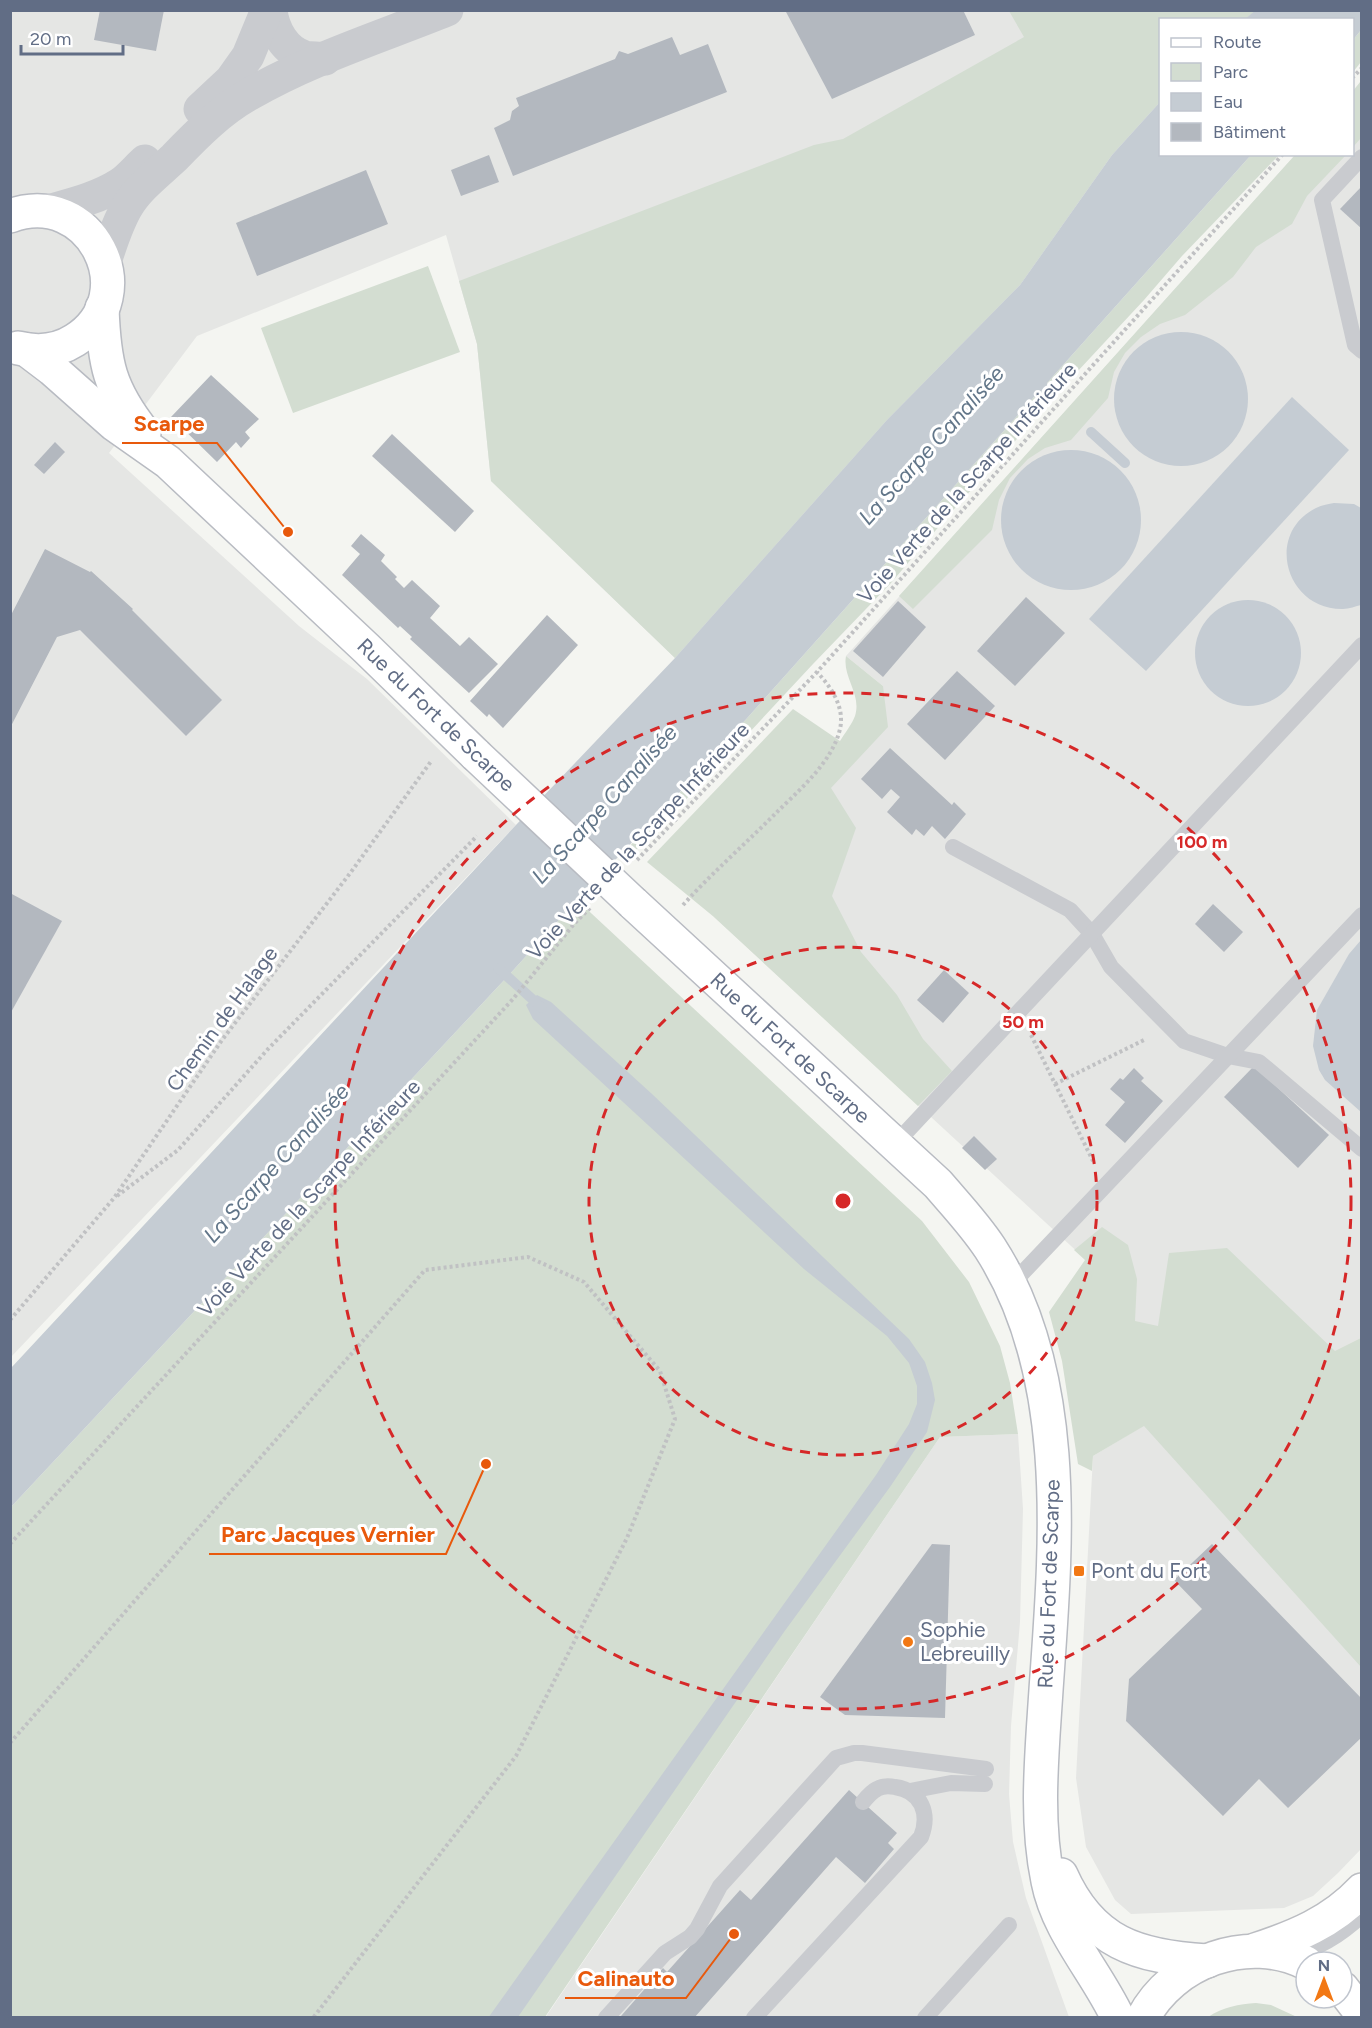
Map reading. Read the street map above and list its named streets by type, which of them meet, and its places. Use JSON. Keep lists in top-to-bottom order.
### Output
{
  "streets": {
    "main road": ["Rue du Fort de Scarpe"],
    "path": ["Voie Verte de la Scarpe Inférieure", "Chemin de Halage"]
  },
  "crossings": [
    ["Rue du Fort de Scarpe", "Chemin de Halage"]
  ],
  "water": ["La Scarpe Canalisée"],
  "places": {
    "other": [
      "Scarpe",
      "Parc Jacques Vernier",
      "Sophie Lebreuilly",
      "Calinauto"
    ],
    "transit": ["Pont du Fort"]
  },
  "legend": [
    "Route",
    "Parc",
    "Eau",
    "Bâtiment"
  ],
  "scale_bar": "20 m",
  "north": "top",
  "rings": ["100 m", "50 m"]
}
